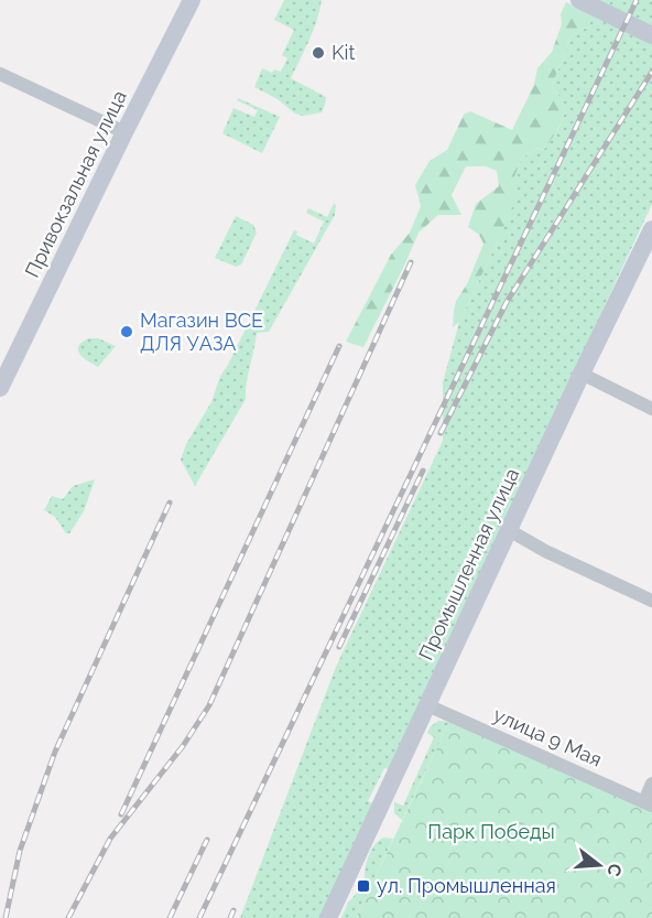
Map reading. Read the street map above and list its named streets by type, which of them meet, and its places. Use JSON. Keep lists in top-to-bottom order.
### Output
{
  "streets": {
    "main road": ["Привокзальная улица", "Промышленная улица"],
    "street": ["улица 9 Мая"]
  },
  "crossings": [
    ["Промышленная улица", "улица 9 Мая"]
  ],
  "parks": ["Парк Победы"],
  "places": {
    "other": ["Kit", "Магазин ВСЕ ДЛЯ УАЗА"],
    "transit": ["ул. Промышленная"]
  },
  "north": "right"
}
